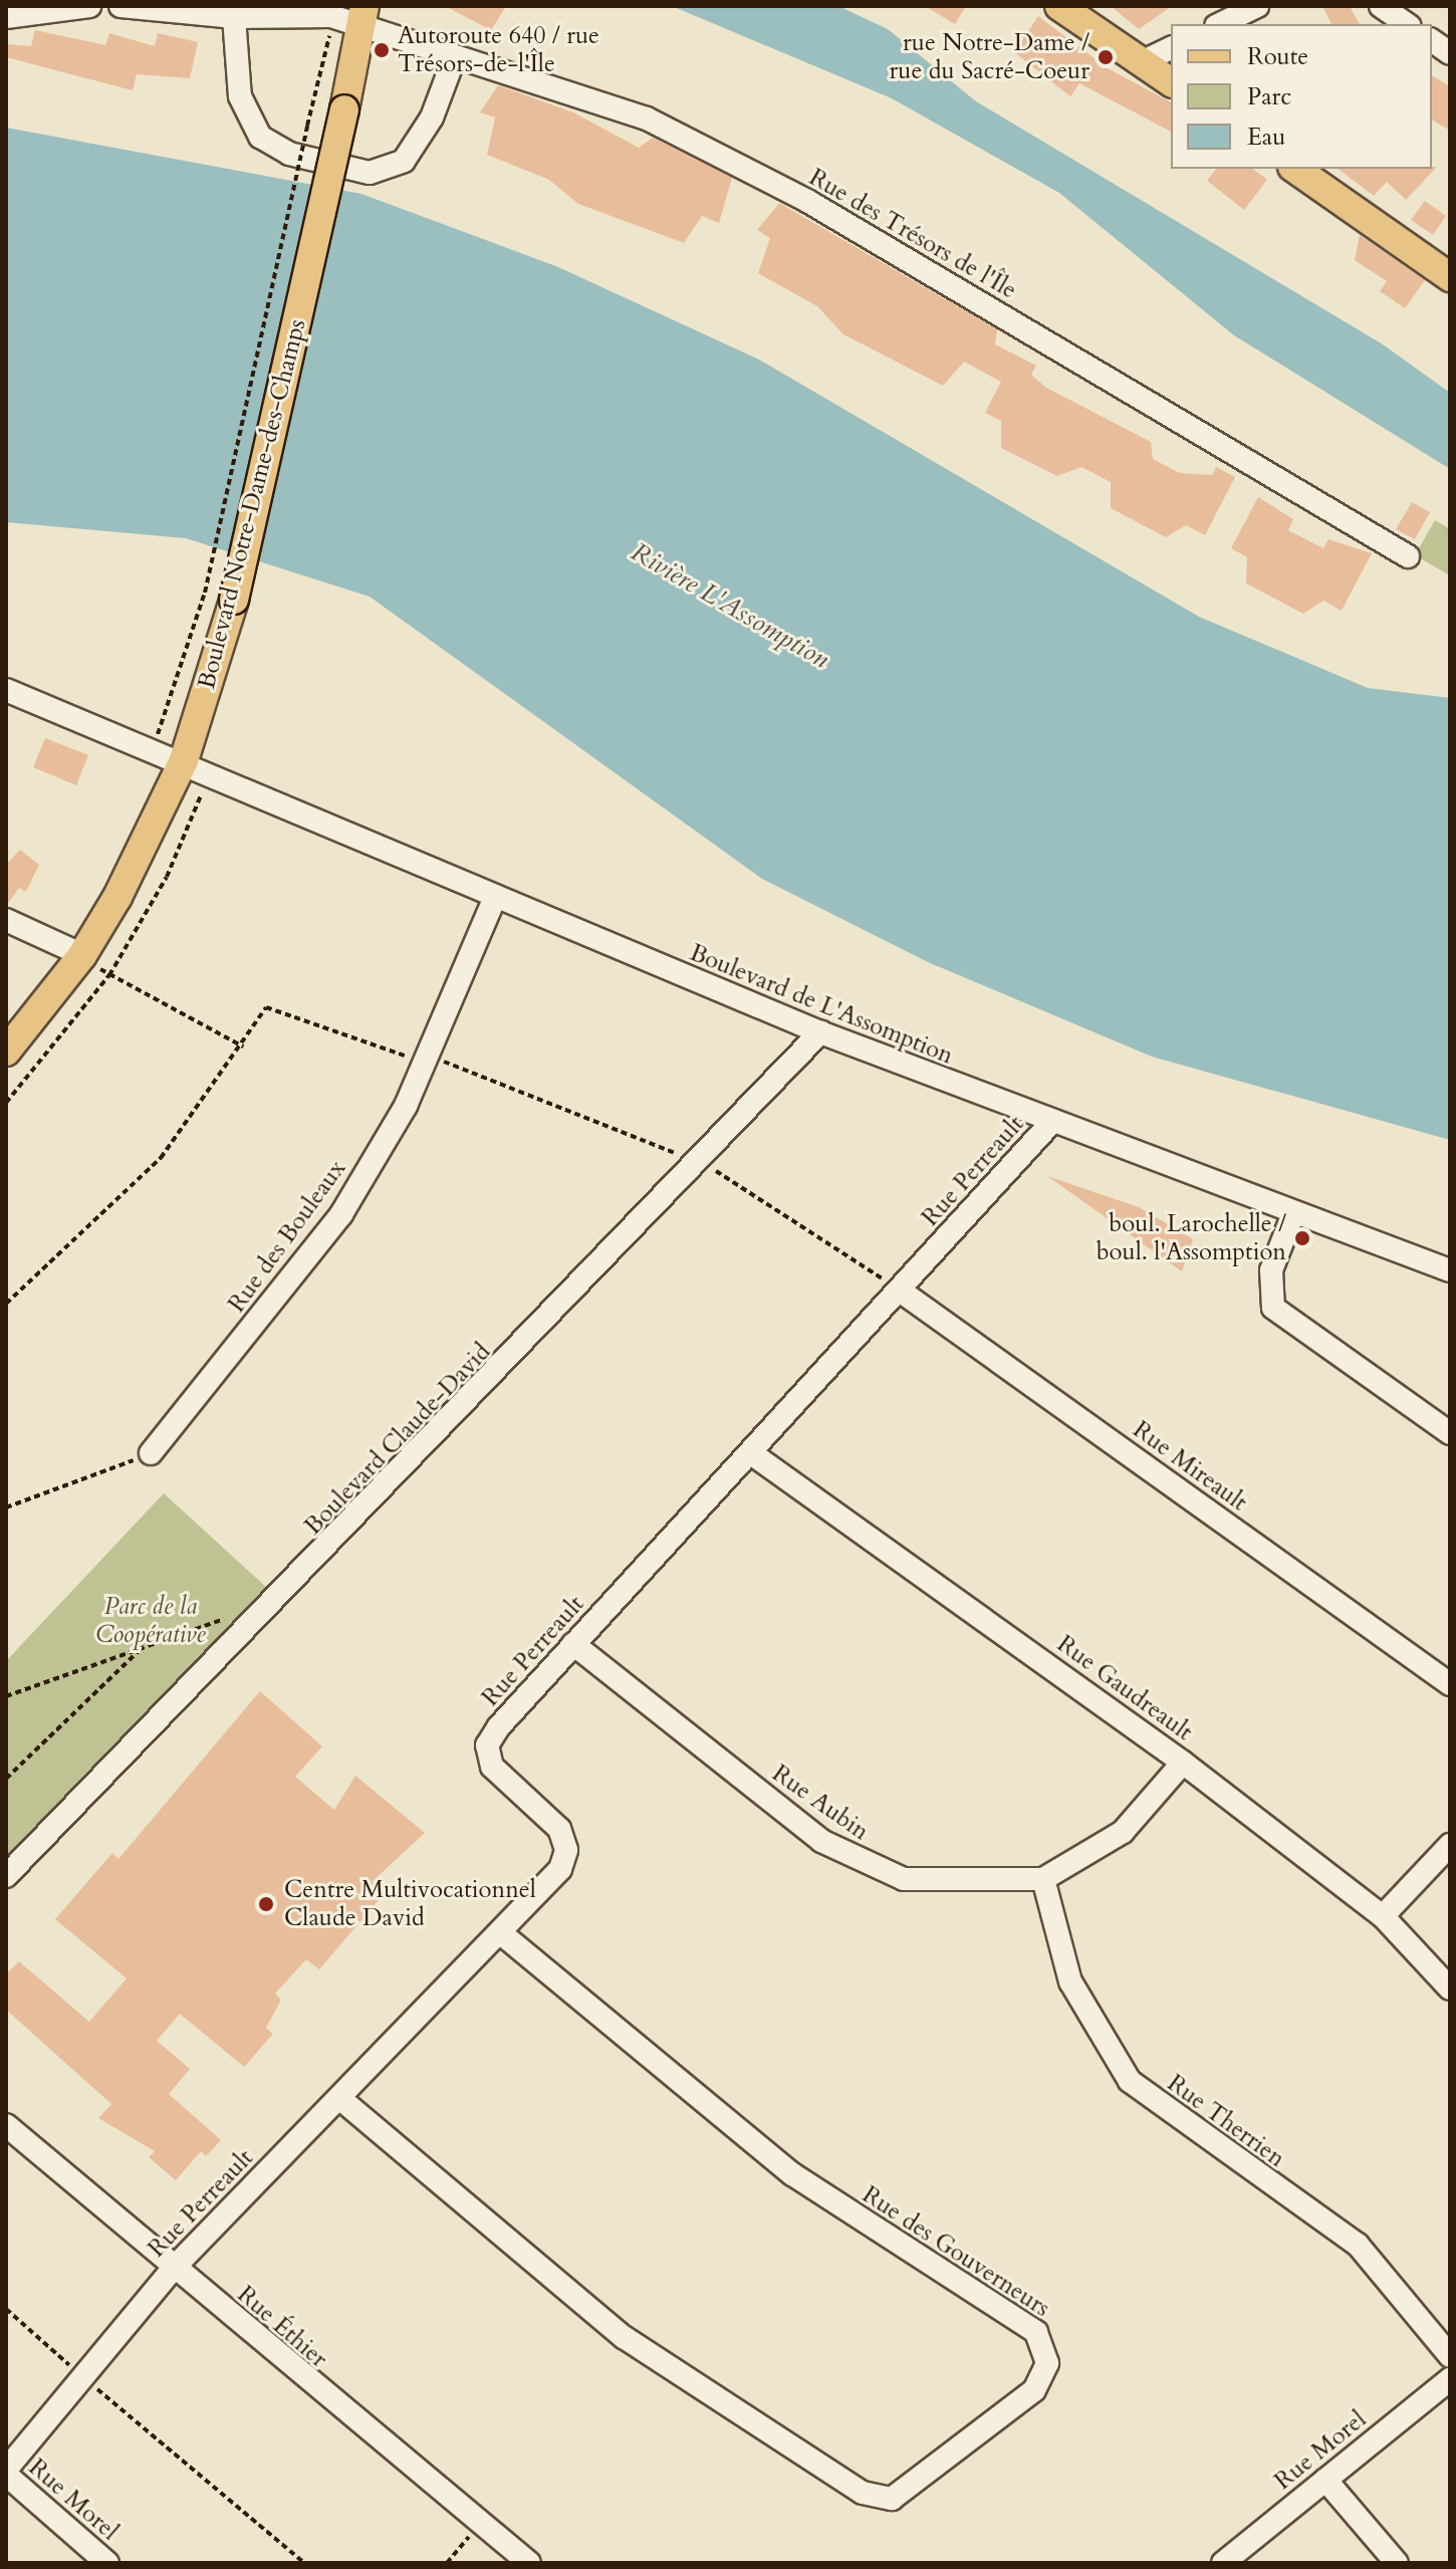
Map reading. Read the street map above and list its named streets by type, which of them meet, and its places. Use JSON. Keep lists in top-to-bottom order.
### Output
{
  "streets": {
    "main road": ["Boulevard Notre-Dame-des-Champs"],
    "street": [
      "Rue des Trésors de l'Île",
      "Boulevard de L'Assomption",
      "Rue Perreault",
      "Rue des Bouleaux",
      "Boulevard Claude-David",
      "Rue Mireault",
      "Rue Gaudreault",
      "Rue Aubin",
      "Rue Therrien",
      "Rue des Gouverneurs",
      "Rue Éthier",
      "Rue Morel"
    ]
  },
  "crossings": [
    ["Rue des Trésors de l'Île", "Boulevard Notre-Dame-des-Champs"],
    ["Boulevard Notre-Dame-des-Champs", "Boulevard de L'Assomption"],
    ["Boulevard de L'Assomption", "Rue Perreault"],
    ["Boulevard de L'Assomption", "Rue des Bouleaux"],
    ["Boulevard de L'Assomption", "Boulevard Claude-David"],
    ["Rue Perreault", "Rue Mireault"],
    ["Rue Perreault", "Rue Gaudreault"],
    ["Rue Perreault", "Rue Aubin"],
    ["Rue Perreault", "Rue des Gouverneurs"],
    ["Rue Perreault", "Rue Éthier"],
    ["Rue Perreault", "Rue Morel"],
    ["Rue Gaudreault", "Rue Aubin"],
    ["Rue Aubin", "Rue Therrien"]
  ],
  "water": ["Rivière L'Assomption"],
  "parks": ["Parc de la Coopérative"],
  "places": [
    "Autoroute 640 / rue Trésors-de-l'Île",
    "rue Notre-Dame / rue du Sacré-Coeur",
    "boul. Larochelle / boul. l'Assomption",
    "Centre Multivocationnel Claude David"
  ],
  "legend": ["Route", "Parc", "Eau"]
}
